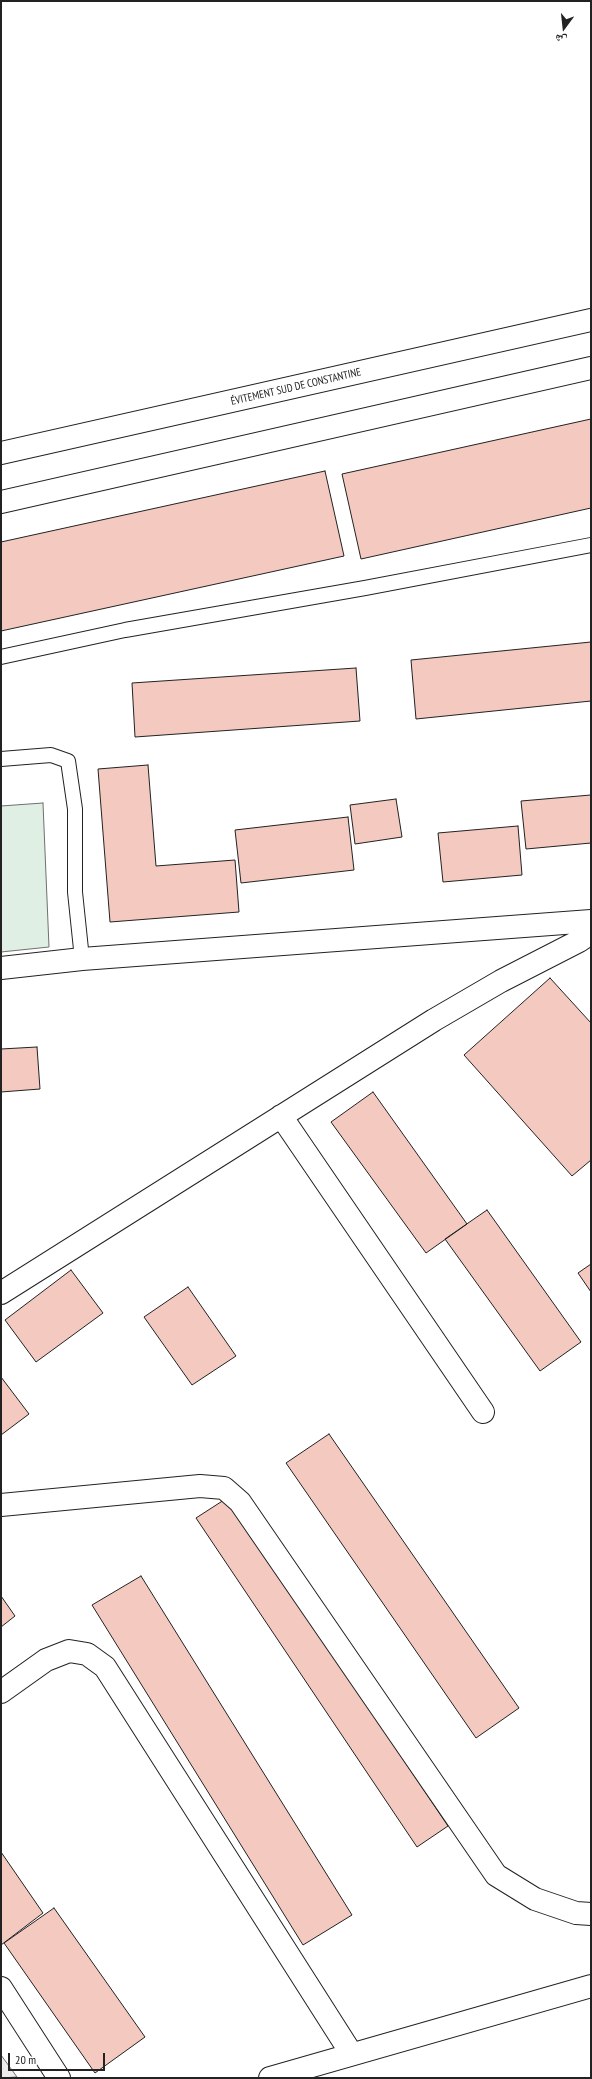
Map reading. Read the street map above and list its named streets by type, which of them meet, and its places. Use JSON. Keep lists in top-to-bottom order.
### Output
{
  "streets": {
    "main road": ["ÉVITEMENT SUD DE CONSTANTINE"]
  },
  "scale_bar": "20 m",
  "north": "bottom"
}
